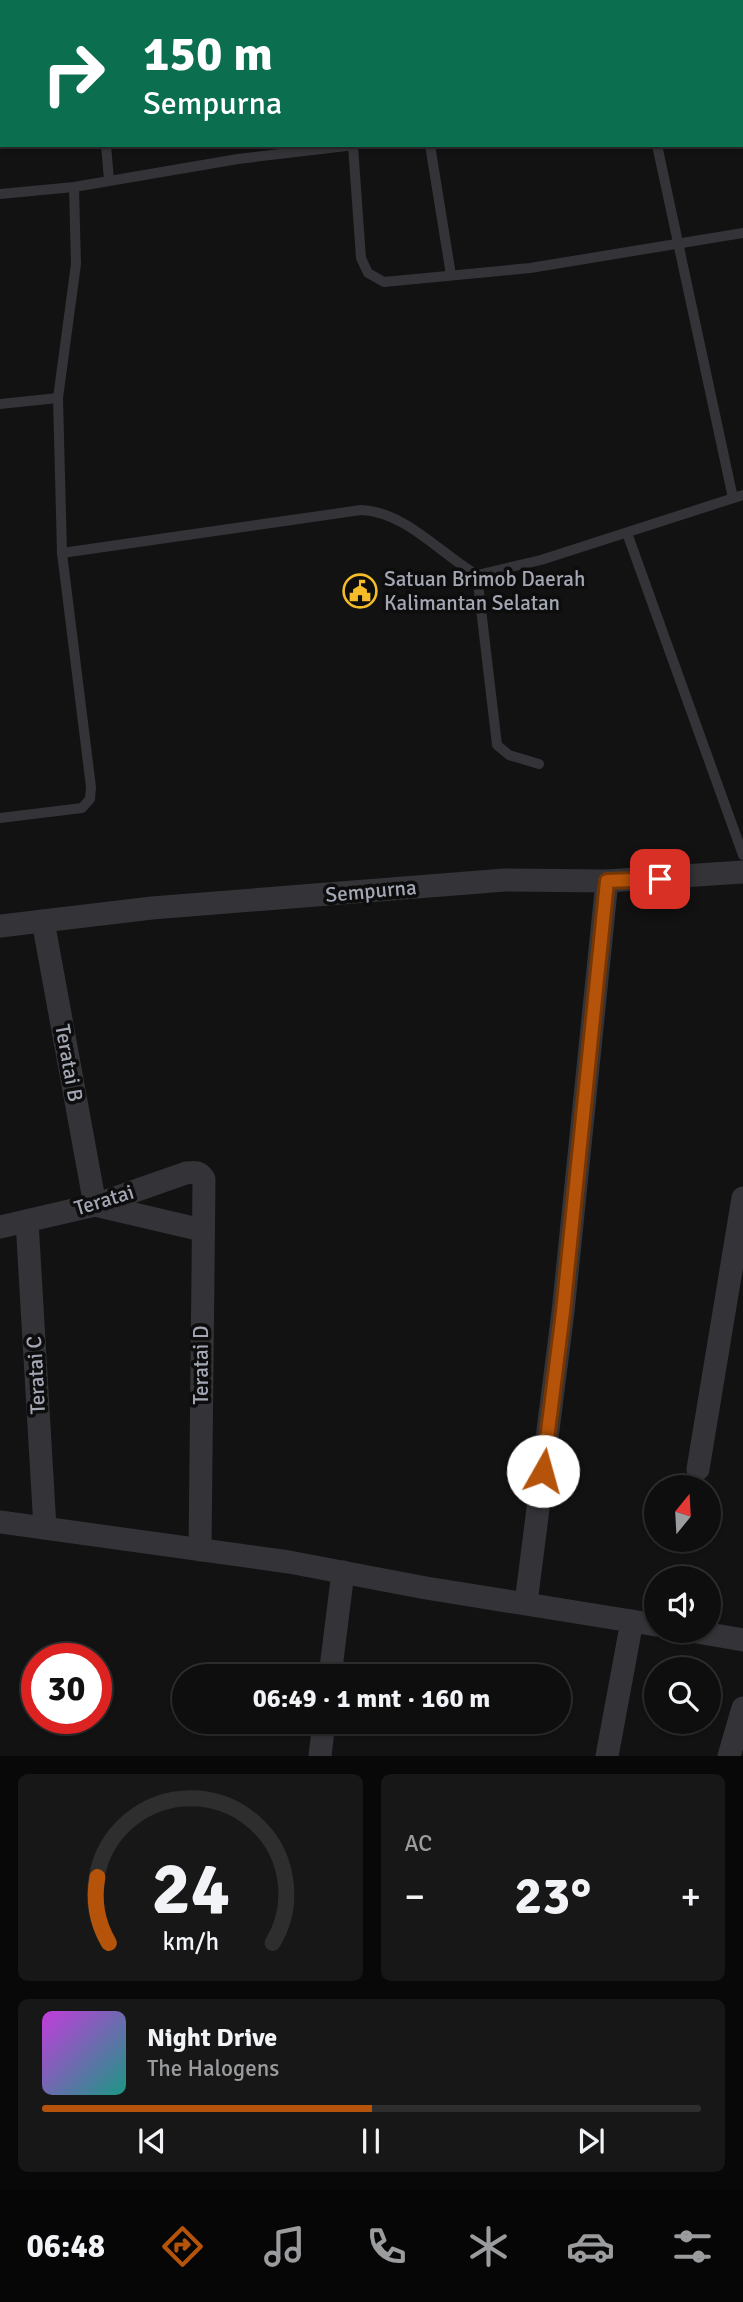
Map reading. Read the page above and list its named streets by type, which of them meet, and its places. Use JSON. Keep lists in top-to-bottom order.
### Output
{
  "streets": {
    "street": [
      "Sempurna",
      "Teratai B",
      "Teratai",
      "Teratai D",
      "Teratai C"
    ]
  },
  "crossings": [
    ["Sempurna", "Teratai B"],
    ["Teratai B", "Teratai"],
    ["Teratai", "Teratai D"],
    ["Teratai", "Teratai C"]
  ],
  "places": {
    "public building": ["Satuan Brimob Daerah Kalimantan Selatan"]
  },
  "north": "top",
  "page": {
    "turn": ["150 m", "Sempurna"],
    "limit": "30",
    "trip": "06:49 · 1 mnt · 160 m",
    "tile": "AC",
    "heat": ["−", "23°", "+"],
    "song": ["Night Drive", "The Halogens"],
    "tabs": "06:48",
    "gauge": ["24", "km/h"]
  }
}
